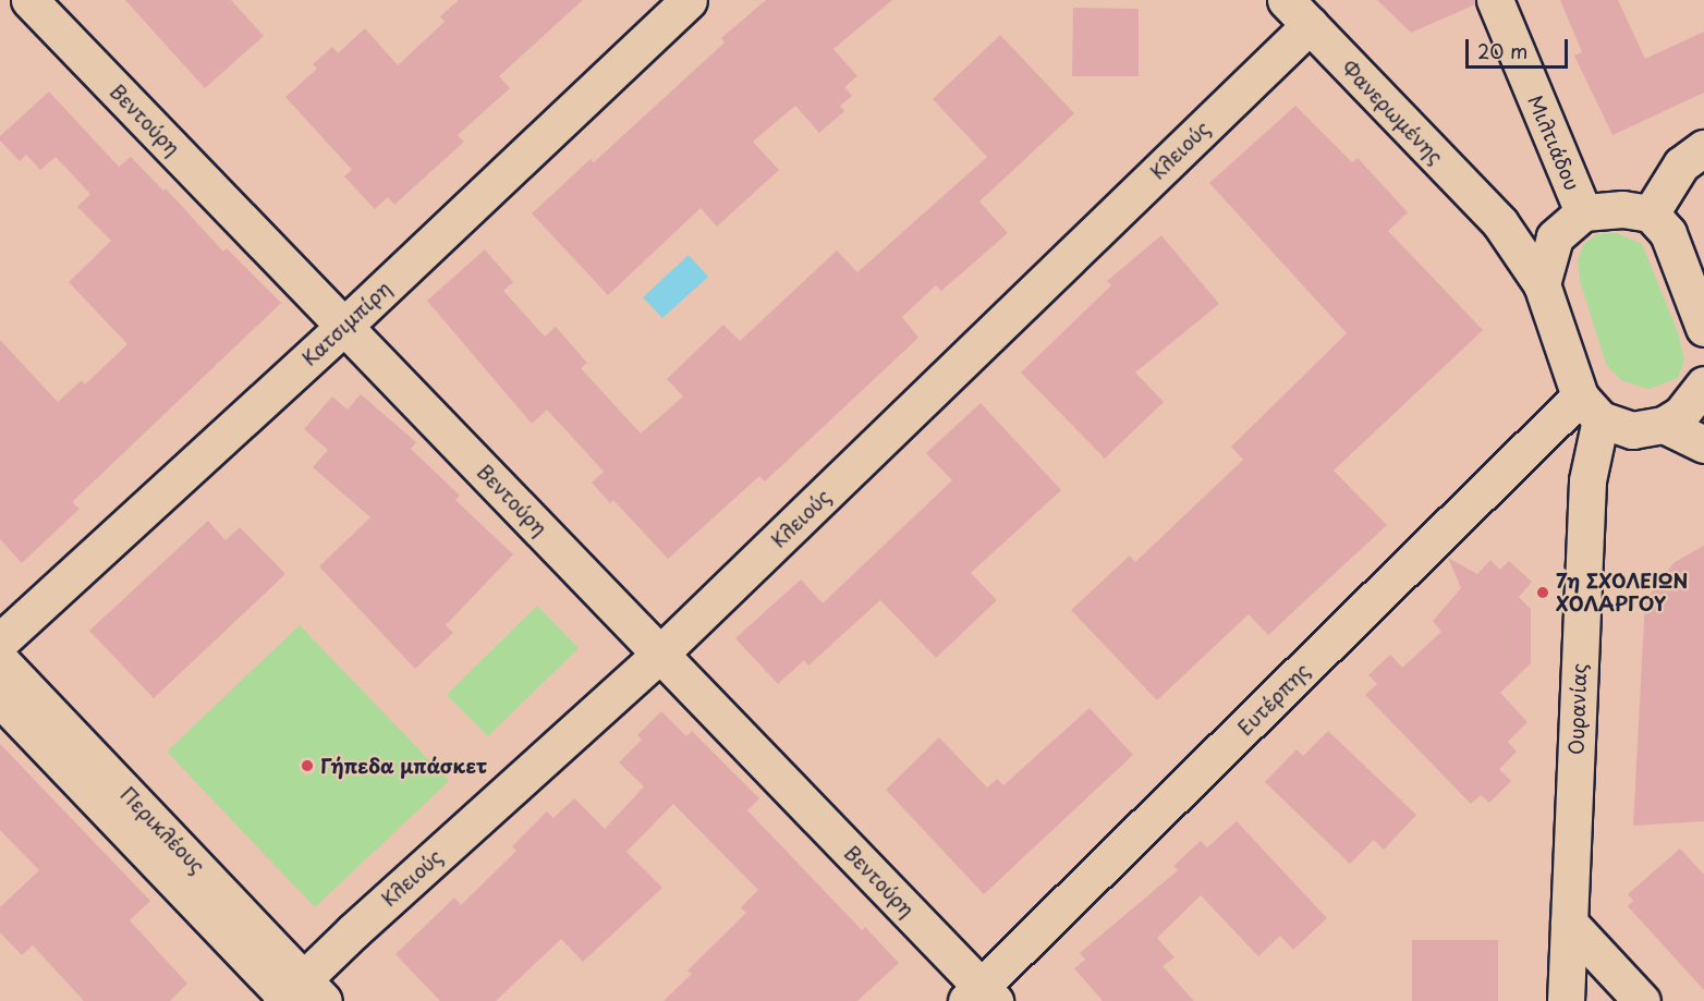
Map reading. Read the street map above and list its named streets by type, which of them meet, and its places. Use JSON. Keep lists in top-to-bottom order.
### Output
{
  "streets": {
    "street": [
      "Φανερωμένης",
      "Βεντούρη",
      "Μιλτιάδου",
      "Κλειούς",
      "Κατσιμπίρη",
      "Ευτέρπης",
      "Ουρανίας",
      "Περικλέους"
    ]
  },
  "crossings": [
    ["Φανερωμένης", "Κλειούς"],
    ["Φανερωμένης", "Ευτέρπης"],
    ["Φανερωμένης", "Ουρανίας"],
    ["Βεντούρη", "Κλειούς"],
    ["Βεντούρη", "Κατσιμπίρη"],
    ["Βεντούρη", "Ευτέρπης"],
    ["Κλειούς", "Περικλέους"],
    ["Ευτέρπης", "Ουρανίας"]
  ],
  "places": ["7η ΣΧΟΛΕΙΩΝ ΧΟΛΑΡΓΟΥ", "Γήπεδα μπάσκετ"],
  "scale_bar": "20 m"
}
